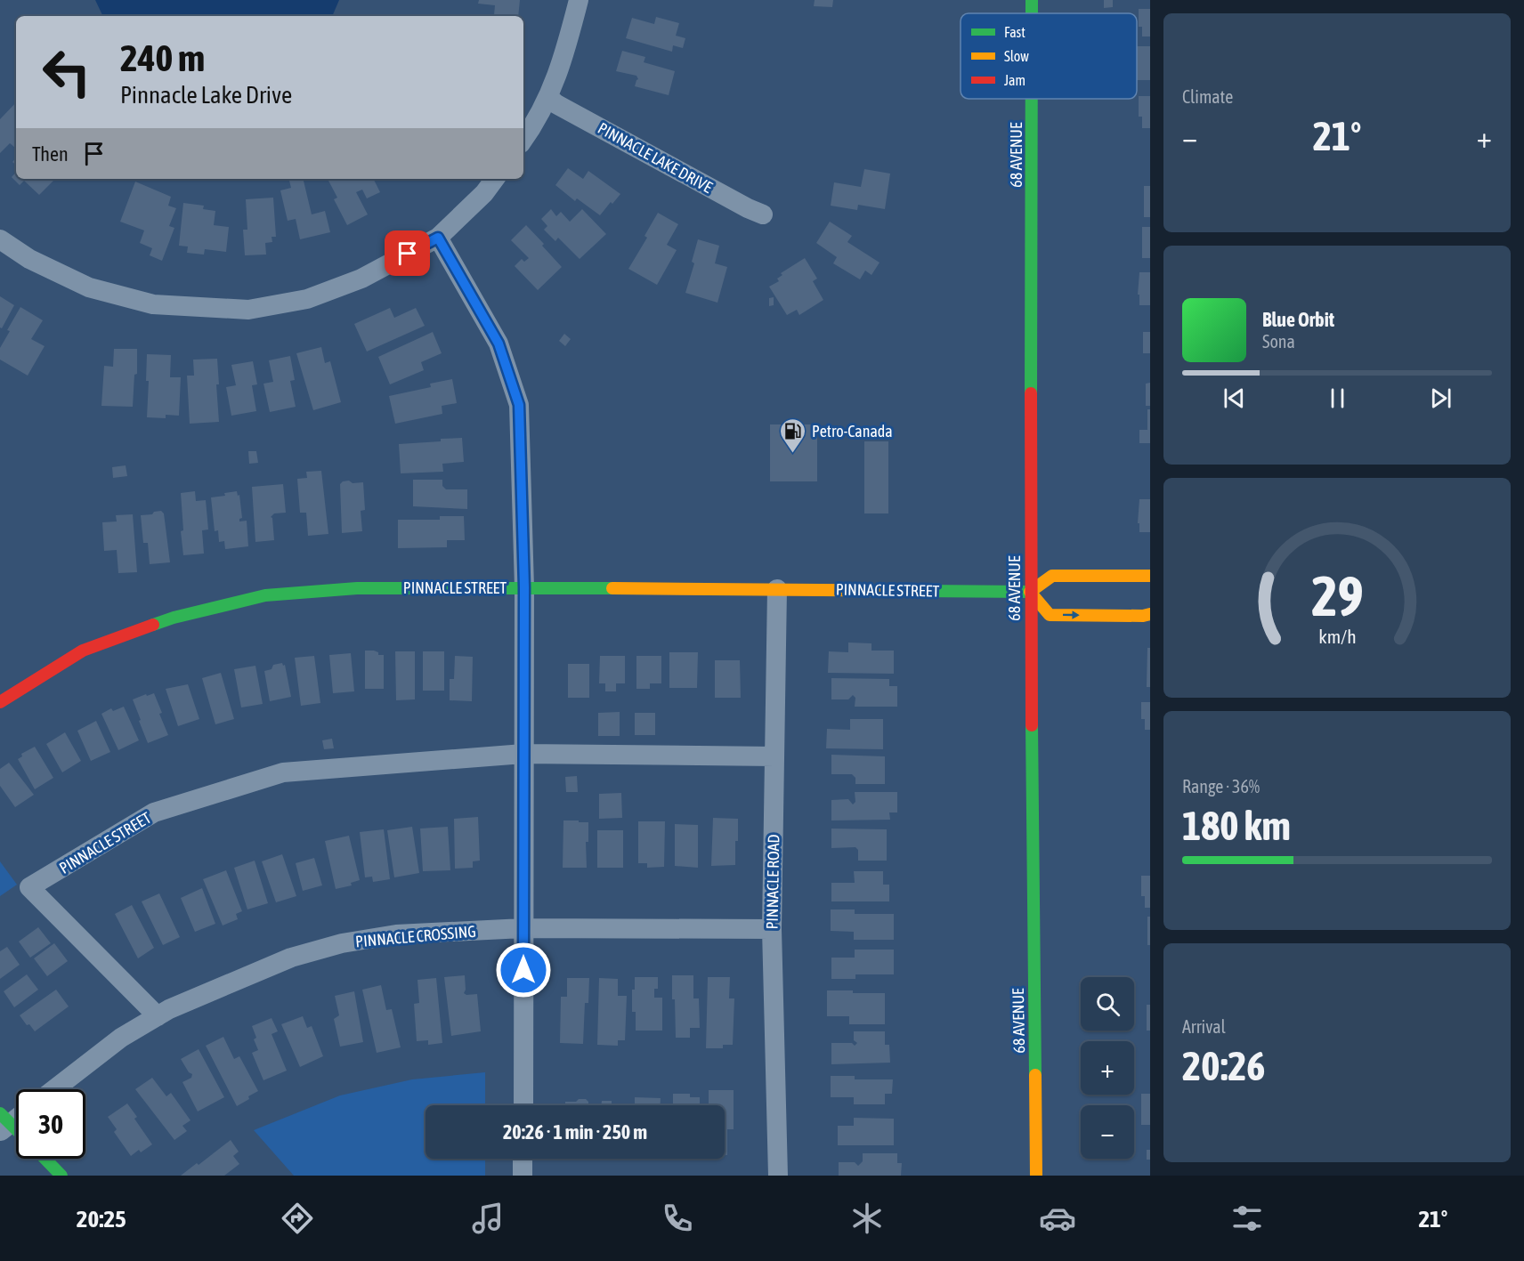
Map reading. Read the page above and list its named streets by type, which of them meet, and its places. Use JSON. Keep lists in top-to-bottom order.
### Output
{
  "streets": {
    "street": [
      "68 AVENUE",
      "PINNACLE LAKE DRIVE",
      "PINNACLE STREET",
      "PINNACLE ROAD",
      "PINNACLE CROSSING"
    ]
  },
  "crossings": [
    ["68 AVENUE", "PINNACLE STREET"],
    ["PINNACLE STREET", "PINNACLE ROAD"],
    ["PINNACLE STREET", "PINNACLE CROSSING"],
    ["PINNACLE ROAD", "PINNACLE CROSSING"]
  ],
  "places": {
    "fuel station": ["Petro-Canada"]
  },
  "legend": ["Fast", "Slow", "Jam"],
  "page": {
    "tile": [
      "Climate",
      ["Range · 36%", "180 km"],
      ["Arrival", "20:26"]
    ],
    "turn": ["240 m", "Pinnacle Lake Drive"],
    "heat": ["−", "21°", "+"],
    "then": "Then",
    "song": ["Blue Orbit", "Sona"],
    "map_buttons": ["+", "−"],
    "limit": "30",
    "trip": "20:26 · 1 min · 250 m",
    "tabs": ["20:25", "21°"],
    "gauge": ["29", "km/h"]
  }
}
